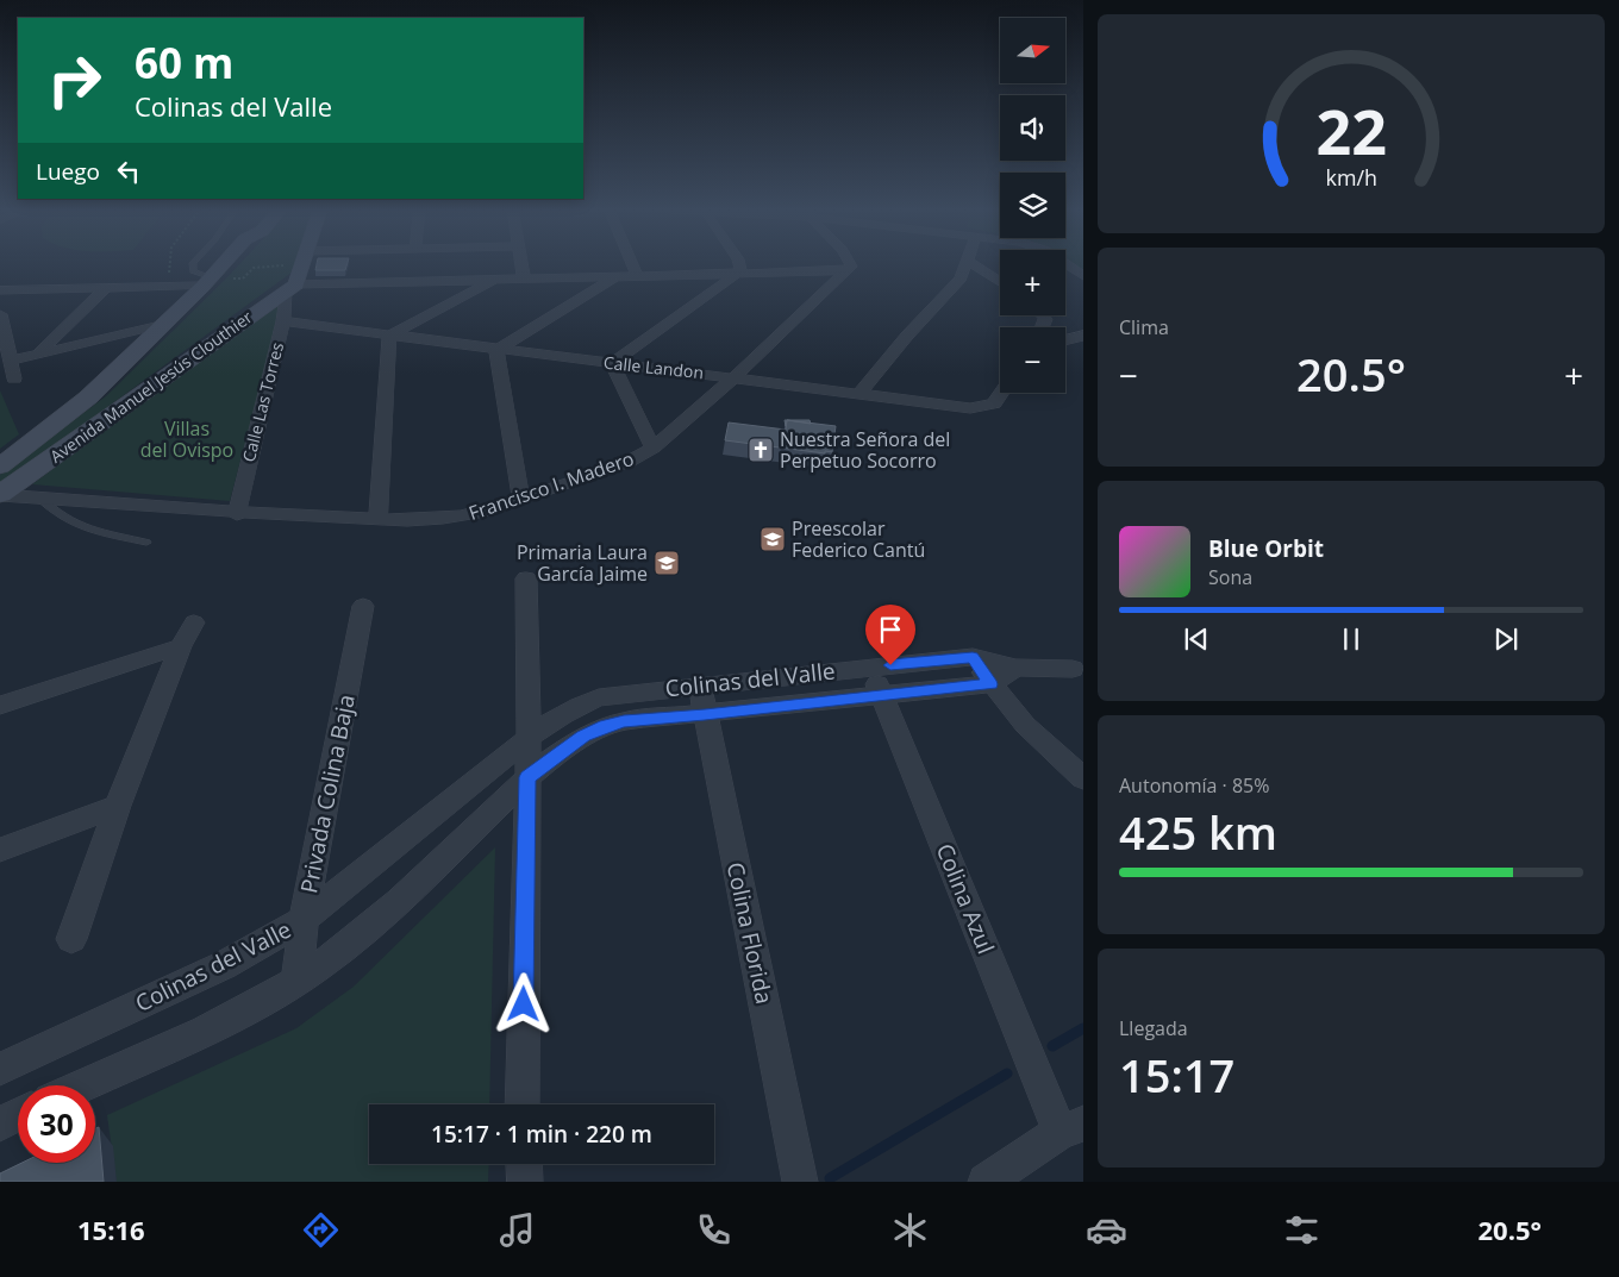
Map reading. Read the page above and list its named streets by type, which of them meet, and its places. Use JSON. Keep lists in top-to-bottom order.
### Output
{
  "streets": {
    "street": [
      "Calle Landon",
      "Avenida Manuel Jesús Clouthier",
      "Calle Las Torres",
      "Francisco I. Madero",
      "Colinas del Valle",
      "Privada Colina Baja",
      "Colina Azul",
      "Colina Florida"
    ]
  },
  "crossings": [
    ["Calle Landon", "Calle Las Torres"],
    ["Calle Landon", "Francisco I. Madero"],
    ["Avenida Manuel Jesús Clouthier", "Calle Las Torres"],
    ["Avenida Manuel Jesús Clouthier", "Francisco I. Madero"],
    ["Calle Las Torres", "Francisco I. Madero"],
    ["Colinas del Valle", "Privada Colina Baja"],
    ["Colinas del Valle", "Colina Azul"],
    ["Colinas del Valle", "Colina Florida"]
  ],
  "parks": ["Villas del Ovispo"],
  "places": {
    "church": ["Nuestra Señora del Perpetuo Socorro"],
    "school or university": ["Preescolar Federico Cantú", "Primaria Laura García Jaime"]
  },
  "north": "right",
  "page": {
    "map_buttons": ["+", "−"],
    "turn": ["60 m", "Colinas del Valle"],
    "then": "Luego",
    "tile": [
      "Clima",
      ["Autonomía · 85%", "425 km"],
      ["Llegada", "15:17"]
    ],
    "heat": ["−", "20.5°", "+"],
    "song": ["Blue Orbit", "Sona"],
    "limit": "30",
    "trip": "15:17 · 1 min · 220 m",
    "tabs": ["15:16", "20.5°"],
    "gauge": ["22", "km/h"]
  }
}
